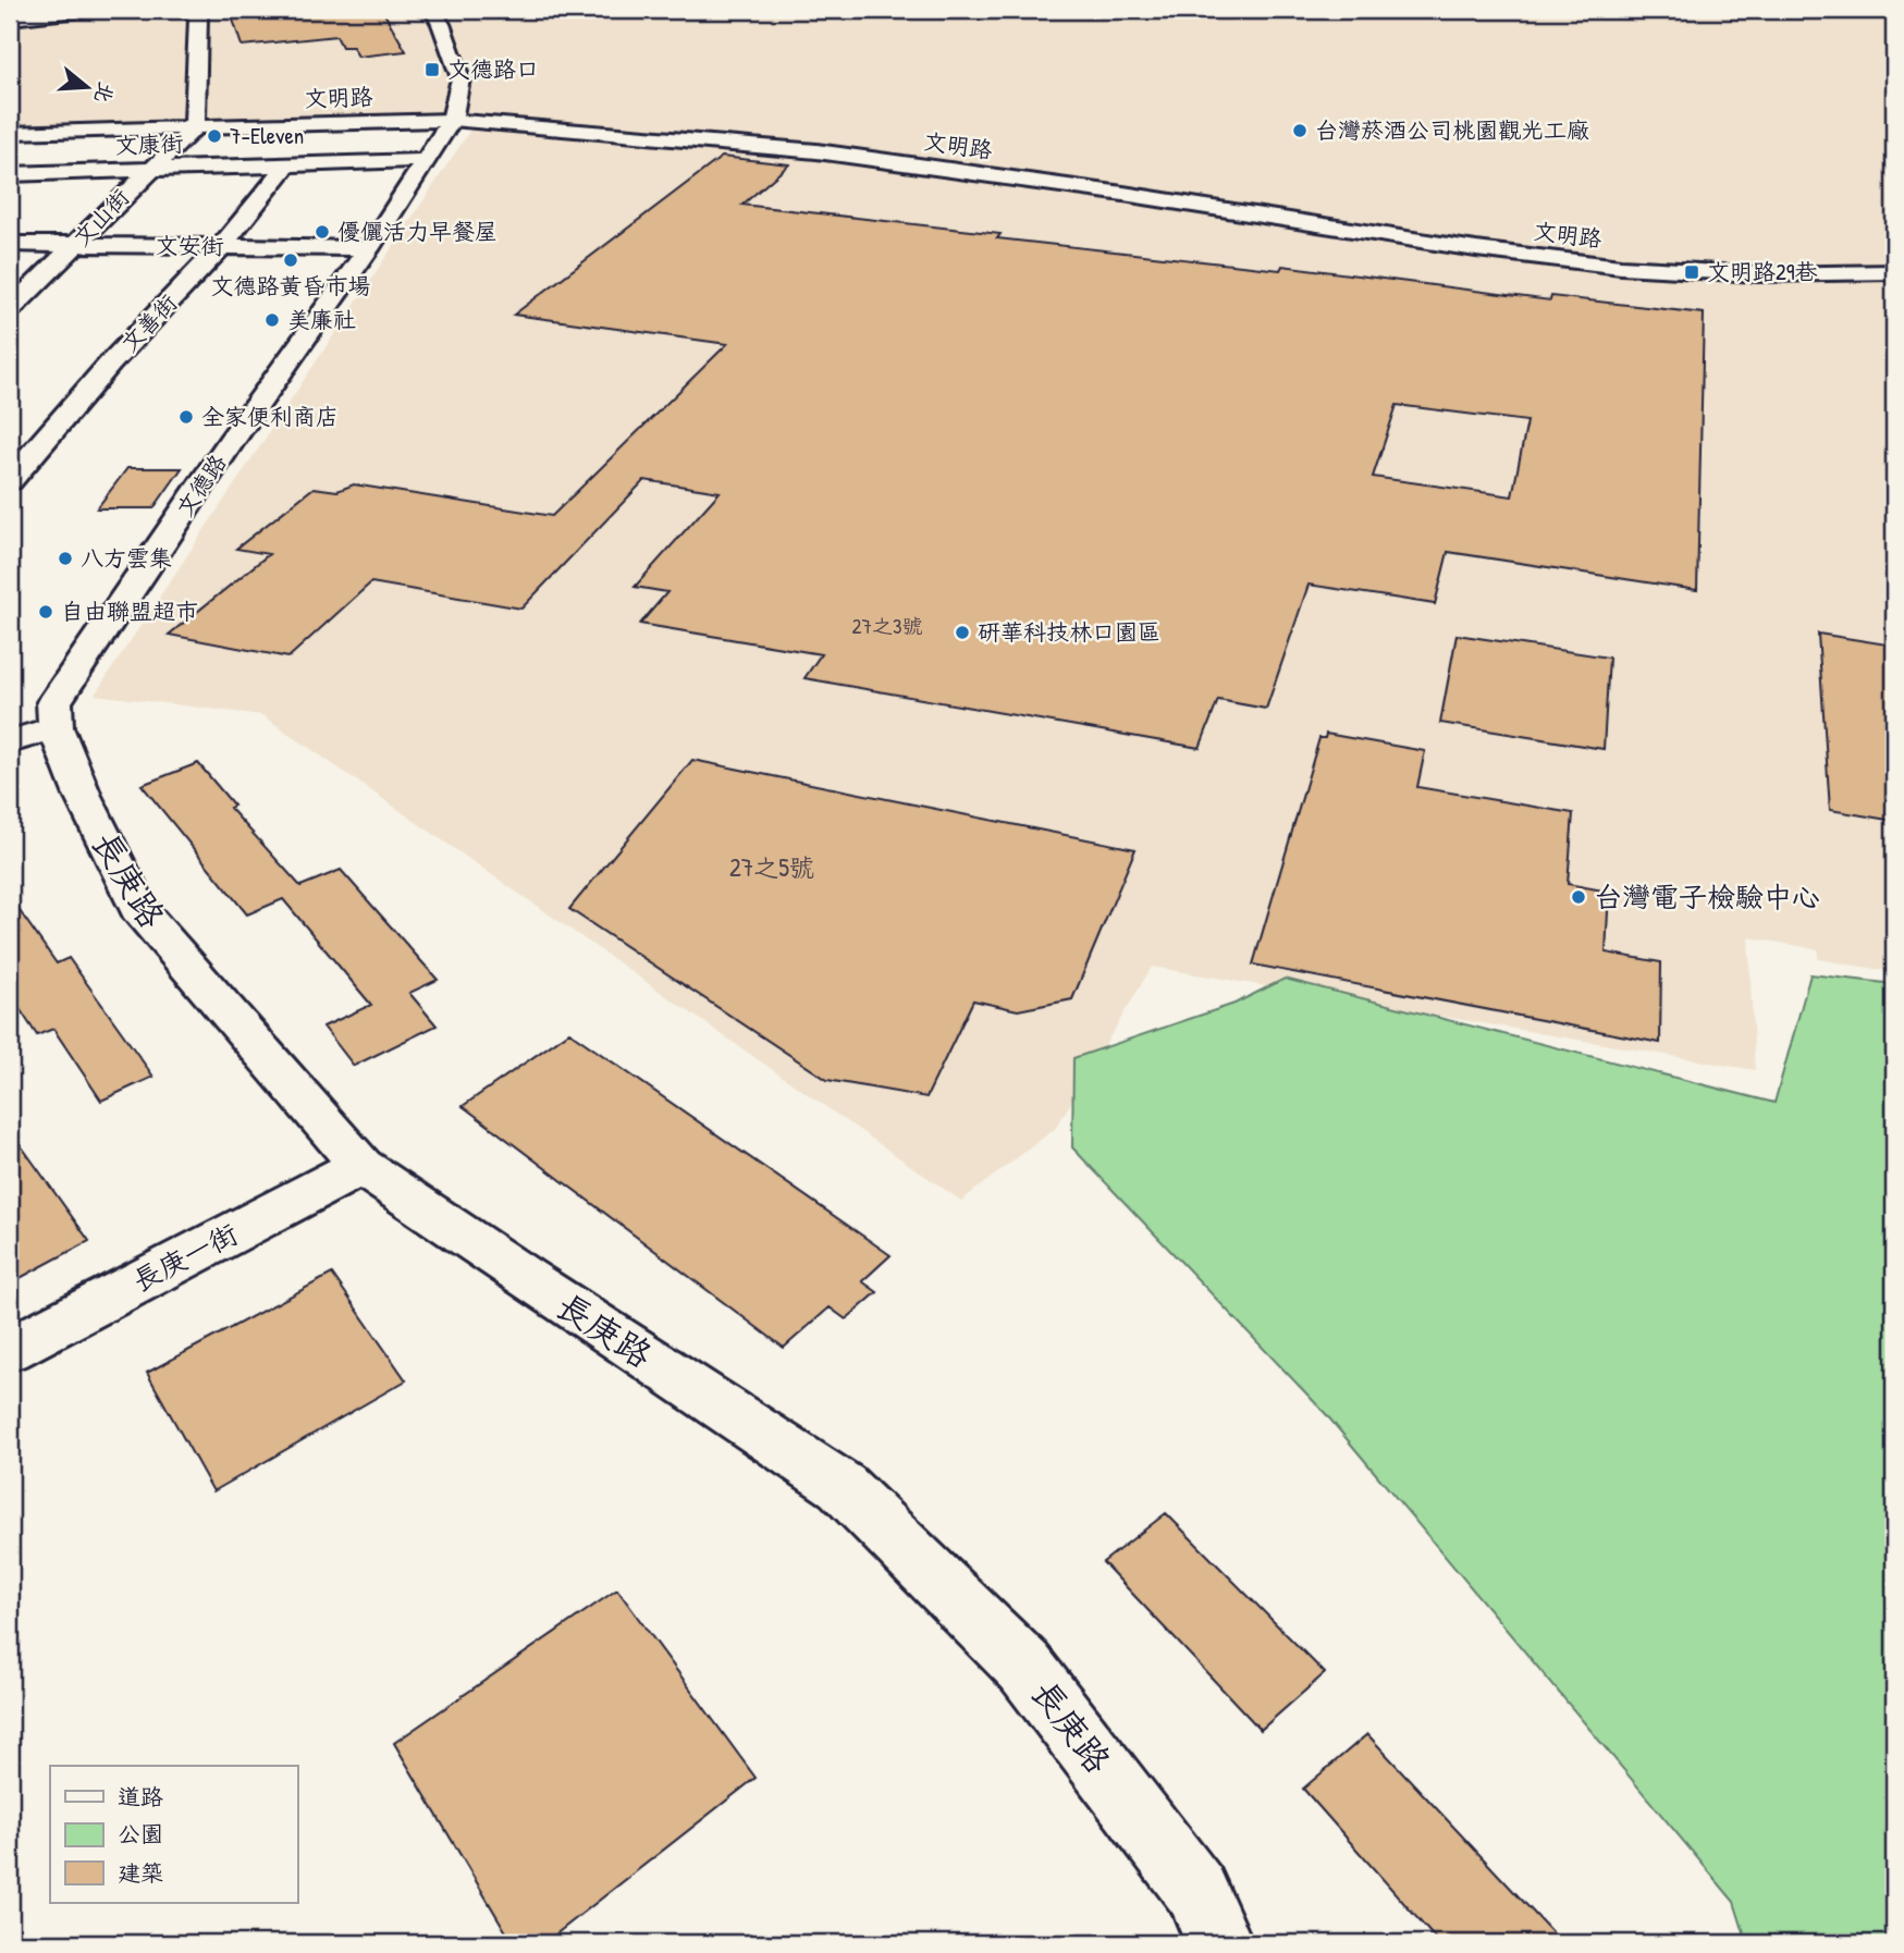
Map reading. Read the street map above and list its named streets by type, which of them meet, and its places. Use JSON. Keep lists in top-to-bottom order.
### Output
{
  "streets": {
    "street": [
      "文明路",
      "文康街",
      "文山街",
      "文安街",
      "文善街",
      "文德路",
      "長庚路",
      "長庚一街"
    ]
  },
  "crossings": [
    ["文明路", "文山街"],
    ["文明路", "文德路"],
    ["文康街", "文山街"],
    ["文康街", "文善街"],
    ["文康街", "文德路"],
    ["文山街", "文安街"],
    ["文安街", "文善街"],
    ["文安街", "文德路"],
    ["文德路", "長庚路"],
    ["長庚路", "長庚一街"]
  ],
  "places": {
    "transit": ["文德路口", "文明路29巷"],
    "other": [
      "台灣菸酒公司桃園觀光工廠",
      "7-Eleven",
      "優儷活力早餐屋",
      "文德路黃昏市場",
      "美廉社",
      "全家便利商店",
      "八方雲集",
      "自由聯盟超市",
      "研華科技林口園區",
      "台灣電子檢驗中心"
    ]
  },
  "house_numbers": ["27之3號", "27之5號"],
  "legend": ["道路", "公園", "建築"],
  "north": "right"
}
